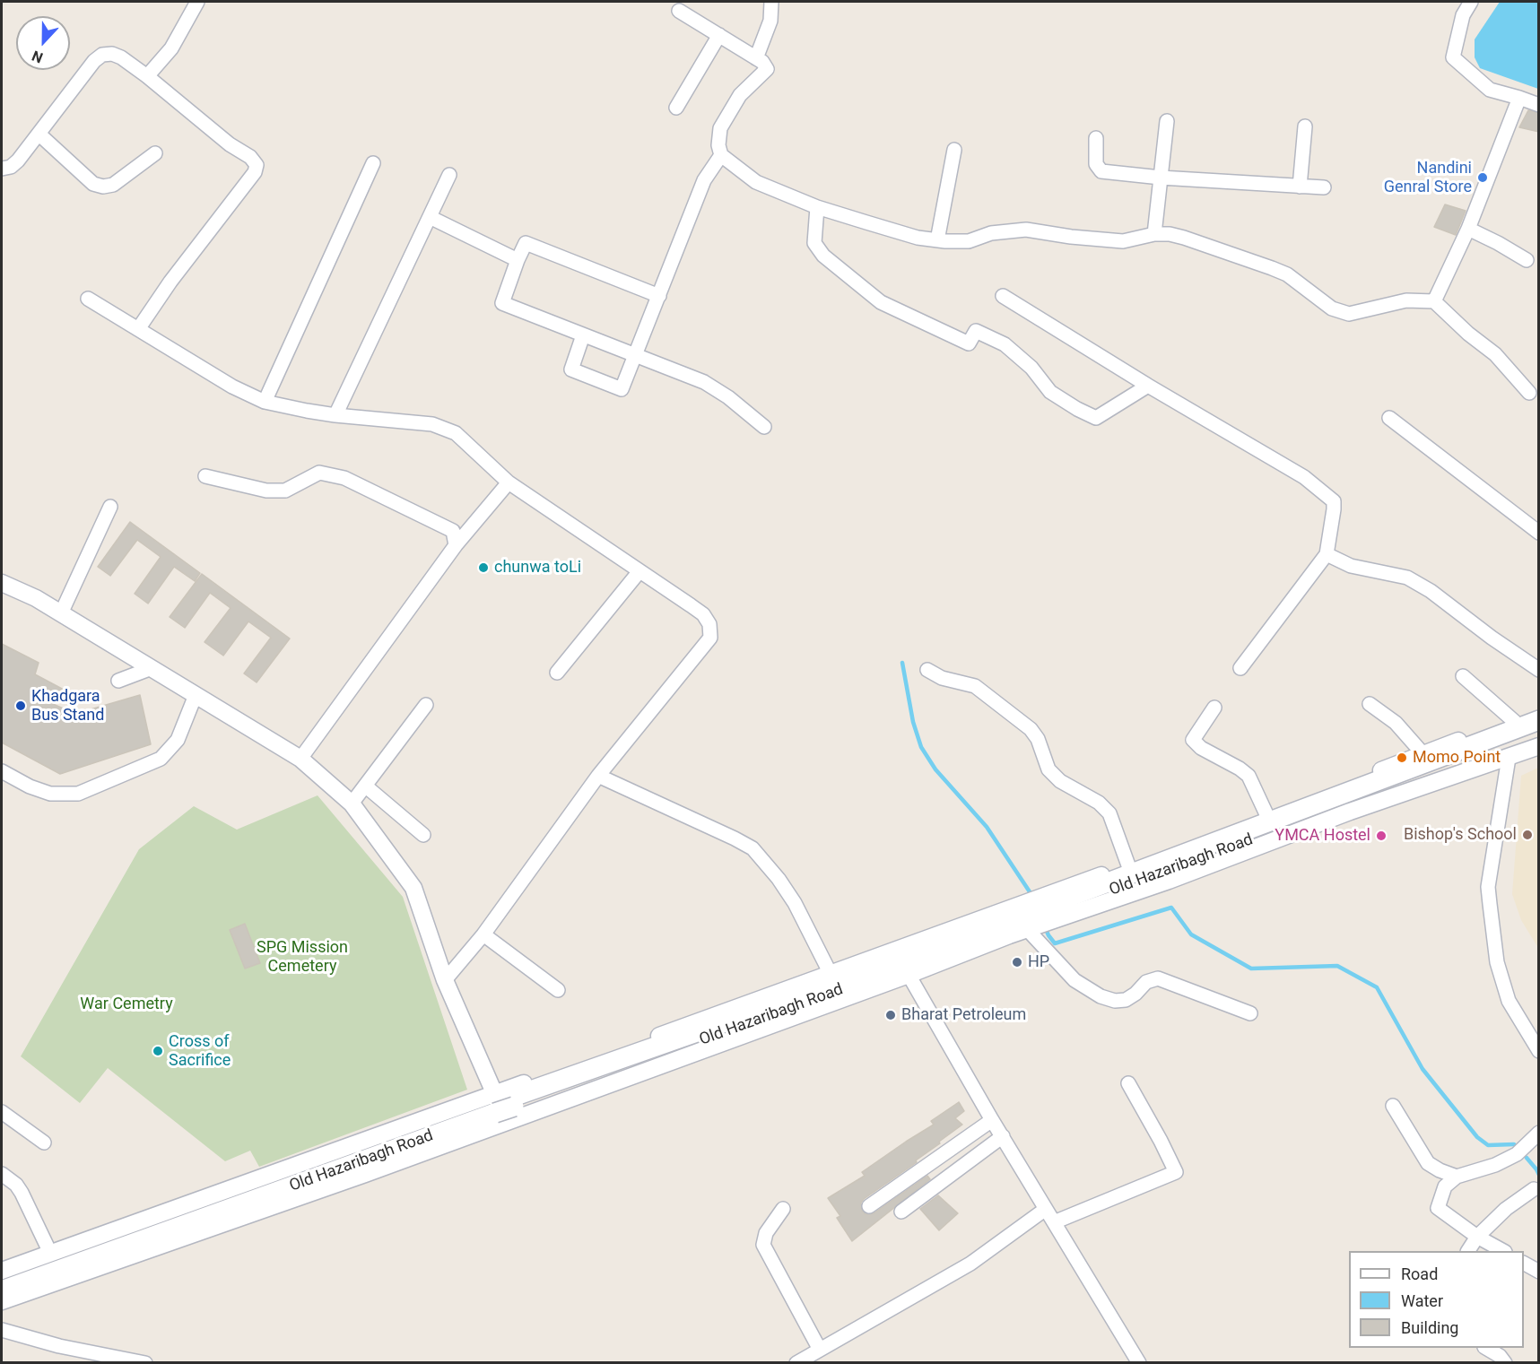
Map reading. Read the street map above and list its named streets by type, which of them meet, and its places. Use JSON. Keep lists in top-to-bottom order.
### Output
{
  "streets": {
    "main road": ["Old Hazaribagh Road"]
  },
  "parks": ["SPG Mission Cemetery", "War Cemetry"],
  "places": [
    "Nandini Genral Store",
    "chunwa toLi",
    "Khadgara Bus Stand",
    "Momo Point",
    "Bishop's School",
    "YMCA Hostel",
    "HP",
    "Bharat Petroleum",
    "Cross of Sacrifice"
  ],
  "legend": ["Road", "Water", "Building"],
  "north": "bottom"
}
